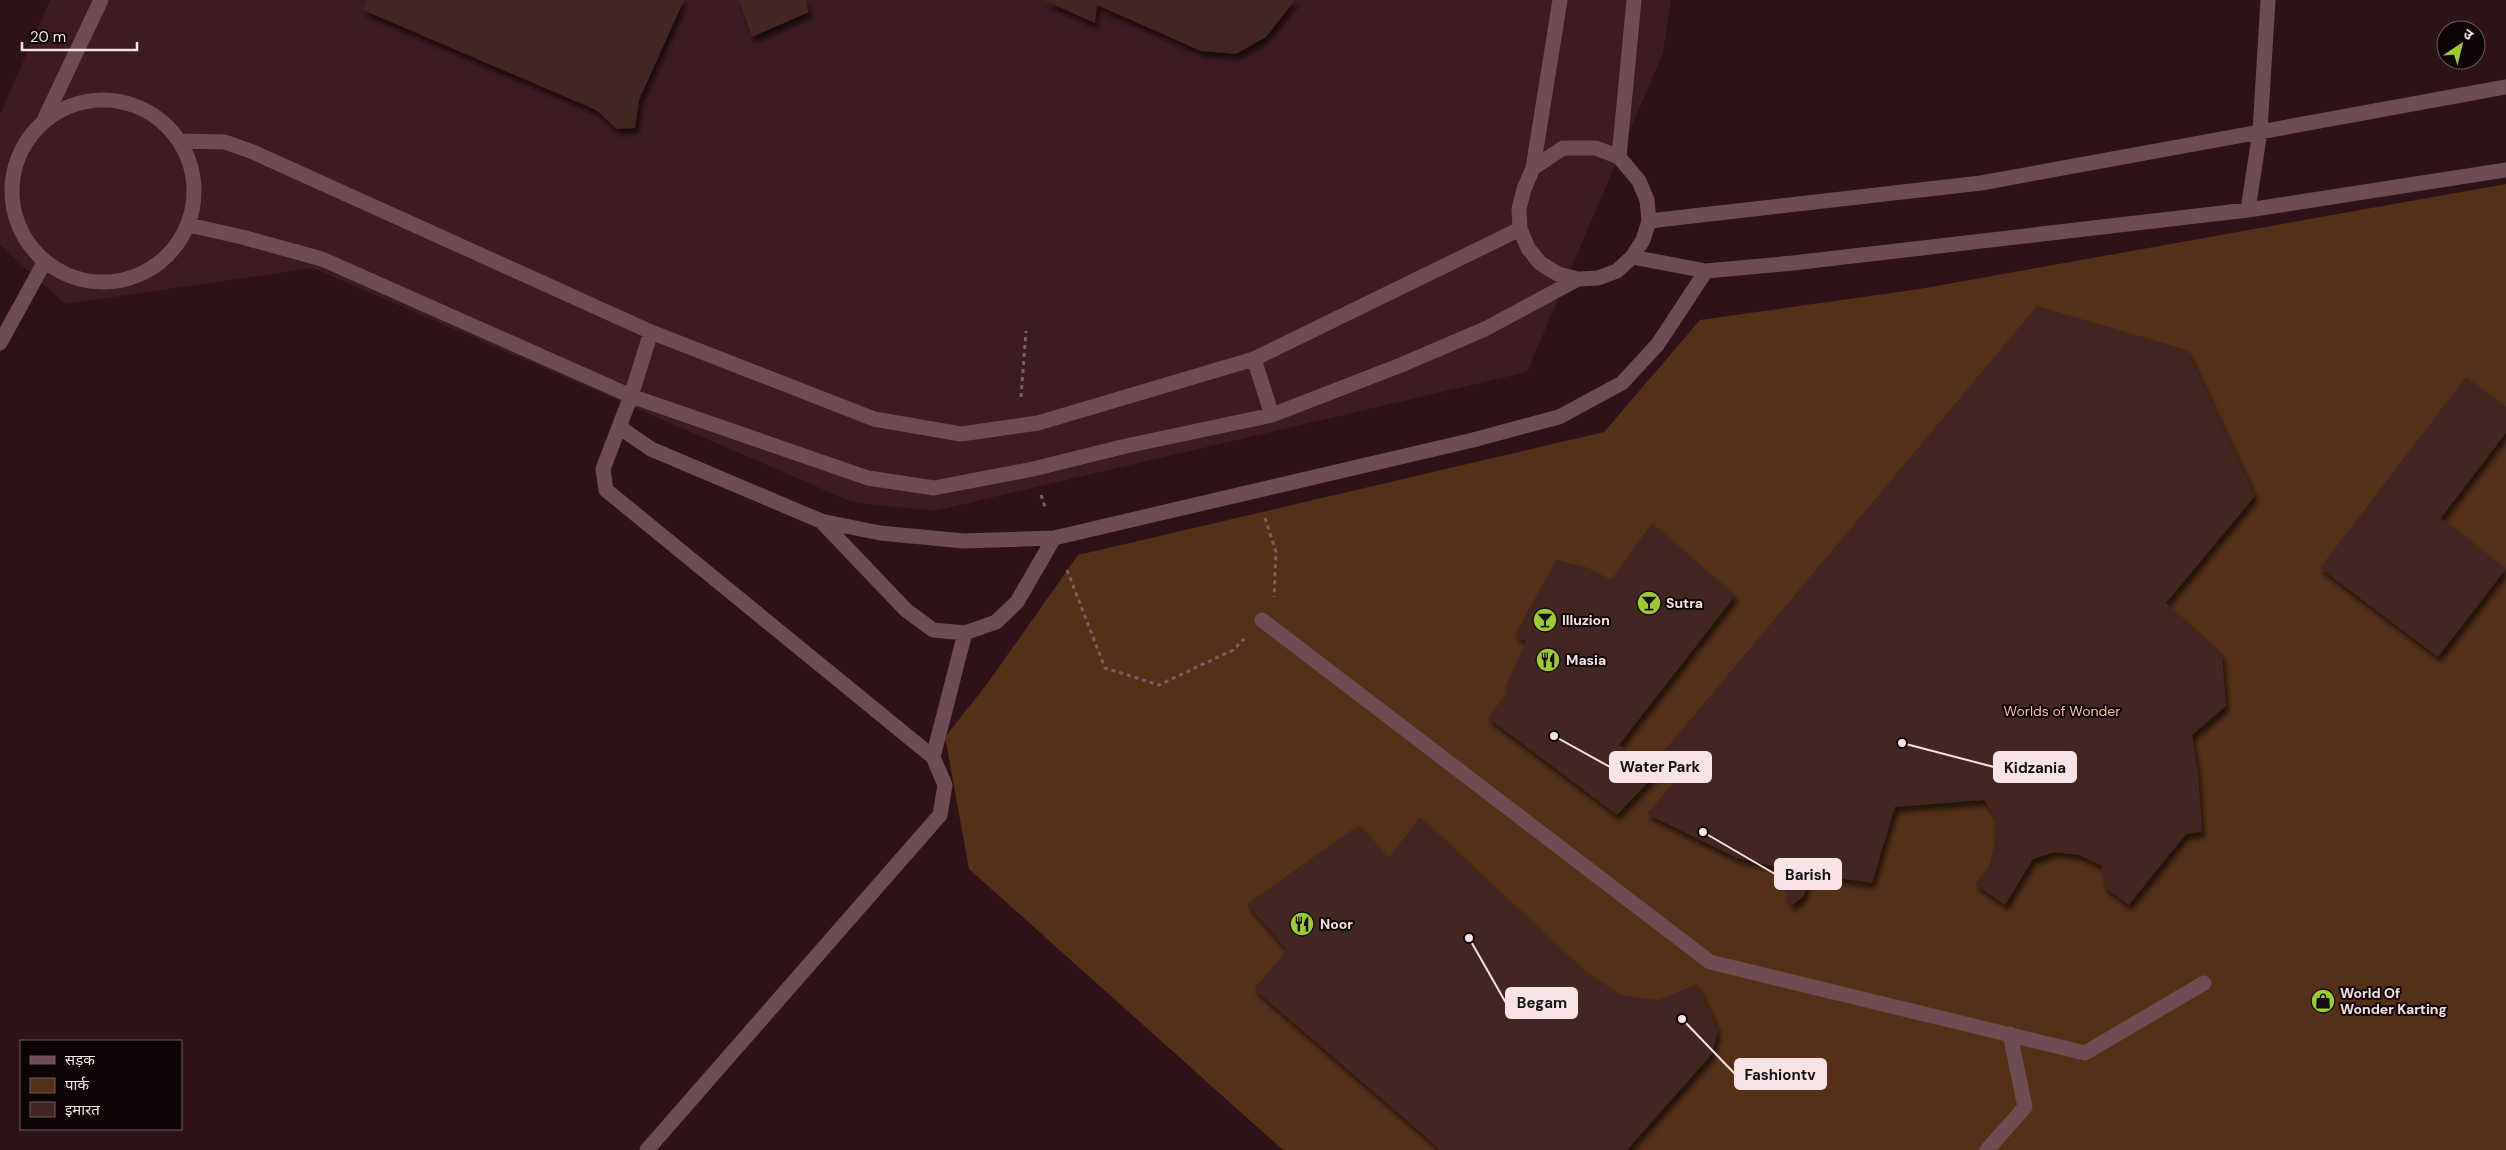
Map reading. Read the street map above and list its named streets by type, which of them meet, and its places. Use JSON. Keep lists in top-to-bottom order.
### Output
{
  "parks": ["Worlds of Wonder"],
  "places": {
    "bar": ["Sutra", "Illuzion"],
    "restaurant": ["Masia", "Noor"],
    "other": [
      "Water Park",
      "Kidzania",
      "Barish",
      "Begam",
      "Fashiontv"
    ],
    "shop": ["World Of Wonder Karting"]
  },
  "legend": ["सड़क", "पार्क", "इमारत"],
  "scale_bar": "20 m",
  "north": "top right"
}
